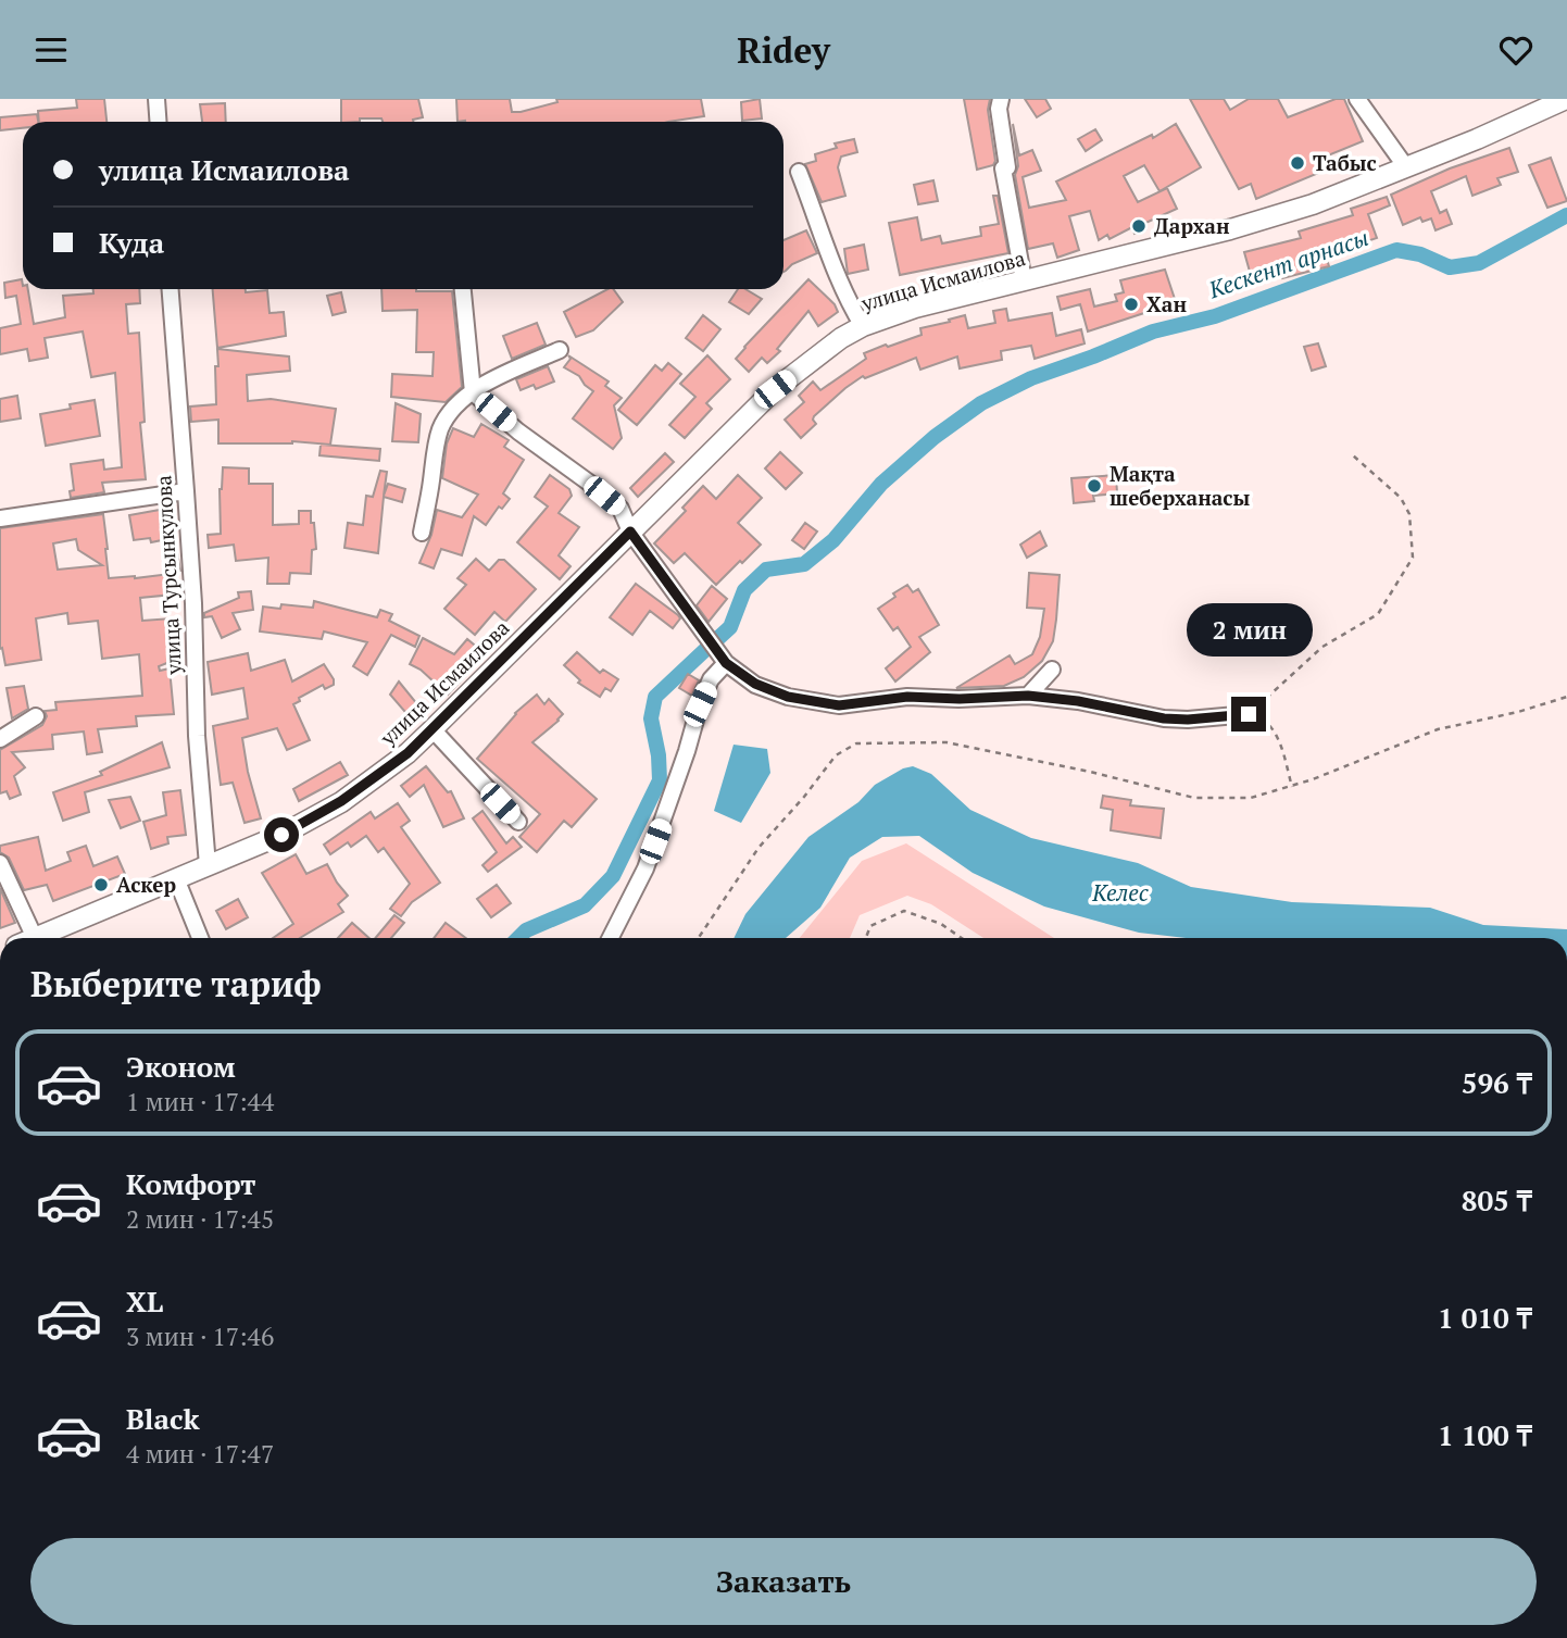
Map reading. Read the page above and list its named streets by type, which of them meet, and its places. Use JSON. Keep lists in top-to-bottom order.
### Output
{
  "streets": {
    "main road": ["улица Исмаилова"],
    "street": ["улица Турсынкулова"]
  },
  "crossings": [
    ["улица Исмаилова", "улица Турсынкулова"]
  ],
  "water": ["Кескент арнасы", "Келес"],
  "places": [
    "Табыс",
    "Дархан",
    "Хан",
    "Мақта шеберханасы",
    "Аскер"
  ],
  "page": {
    "header": "Ridey",
    "banner": ["улица Исмаилова", "Куда"],
    "bubble": "2 мин",
    "heading": "Выберите тариф",
    "list": [
      {
        "name": "Эконом",
        "note": "1 мин · 17:44",
        "value": "596 ₸"
      },
      {
        "name": "Комфорт",
        "note": "2 мин · 17:45",
        "value": "805 ₸"
      },
      {
        "name": "XL",
        "note": "3 мин · 17:46",
        "value": "1 010 ₸"
      },
      {
        "name": "Black",
        "note": "4 мин · 17:47",
        "value": "1 100 ₸"
      }
    ],
    "buttons": "Заказать"
  }
}
